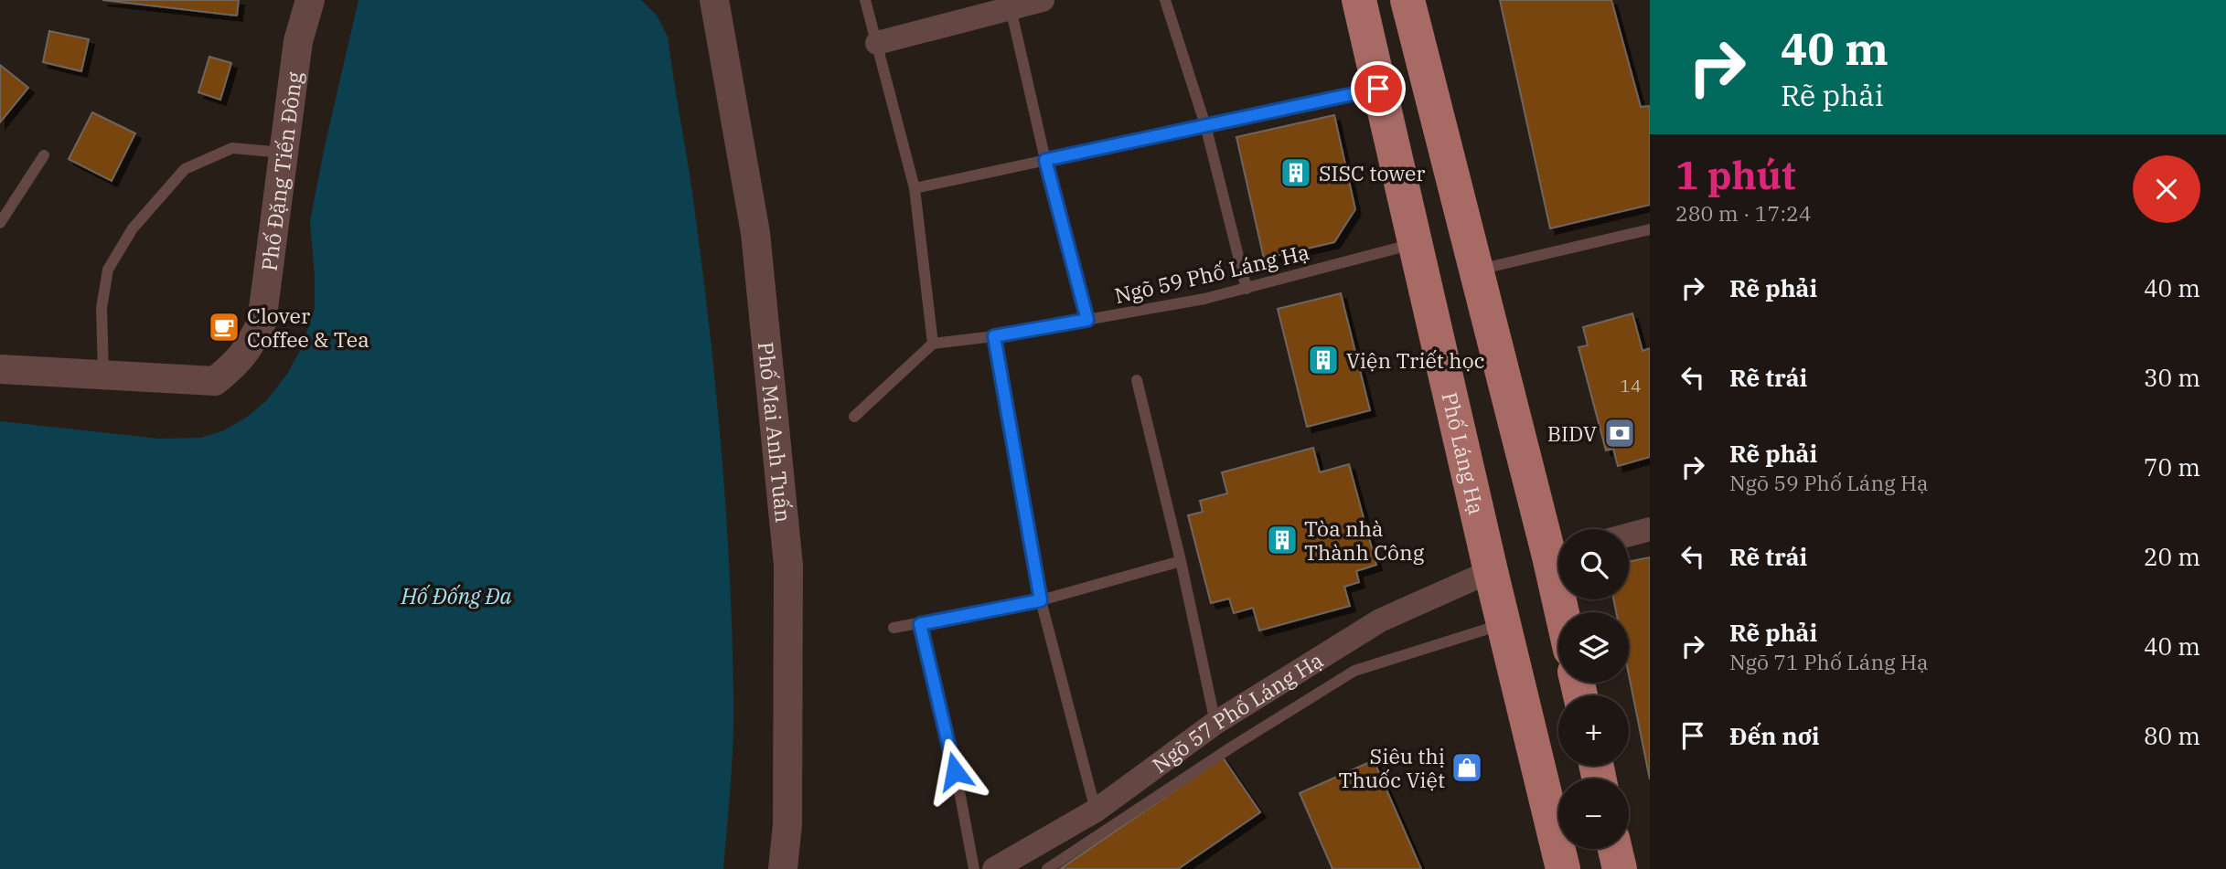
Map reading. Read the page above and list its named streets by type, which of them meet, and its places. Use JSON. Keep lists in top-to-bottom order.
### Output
{
  "streets": {
    "main road": ["Phố Láng Hạ"],
    "street": ["Phố Đặng Tiến Đông", "Phố Mai Anh Tuấn", "Ngõ 57 Phố Láng Hạ"],
    "lane": ["Ngõ 59 Phố Láng Hạ"]
  },
  "crossings": [
    ["Ngõ 59 Phố Láng Hạ", "Phố Láng Hạ"],
    ["Phố Láng Hạ", "Ngõ 57 Phố Láng Hạ"]
  ],
  "water": ["Hố Đống Đa"],
  "places": {
    "building": ["SISC tower", "Viện Triết học", "Tòa nhà Thành Công"],
    "cafe": ["Clover Coffee & Tea"],
    "bank": ["BIDV"],
    "shop": ["Siêu thị Thuốc Việt"]
  },
  "house_numbers": ["14"],
  "page": {
    "turn": ["40 m", "Rẽ phải"],
    "heading": ["1 phút", "280 m · 17:24"],
    "list": [
      {
        "name": "Rẽ phải",
        "value": "40 m"
      },
      {
        "name": "Rẽ trái",
        "value": "30 m"
      },
      {
        "name": "Rẽ phải",
        "note": "Ngõ 59 Phố Láng Hạ",
        "value": "70 m"
      },
      {
        "name": "Rẽ trái",
        "value": "20 m"
      },
      {
        "name": "Rẽ phải",
        "note": "Ngõ 71 Phố Láng Hạ",
        "value": "40 m"
      },
      {
        "name": "Đến nơi",
        "value": "80 m"
      }
    ],
    "map_buttons": ["+", "−"]
  }
}
